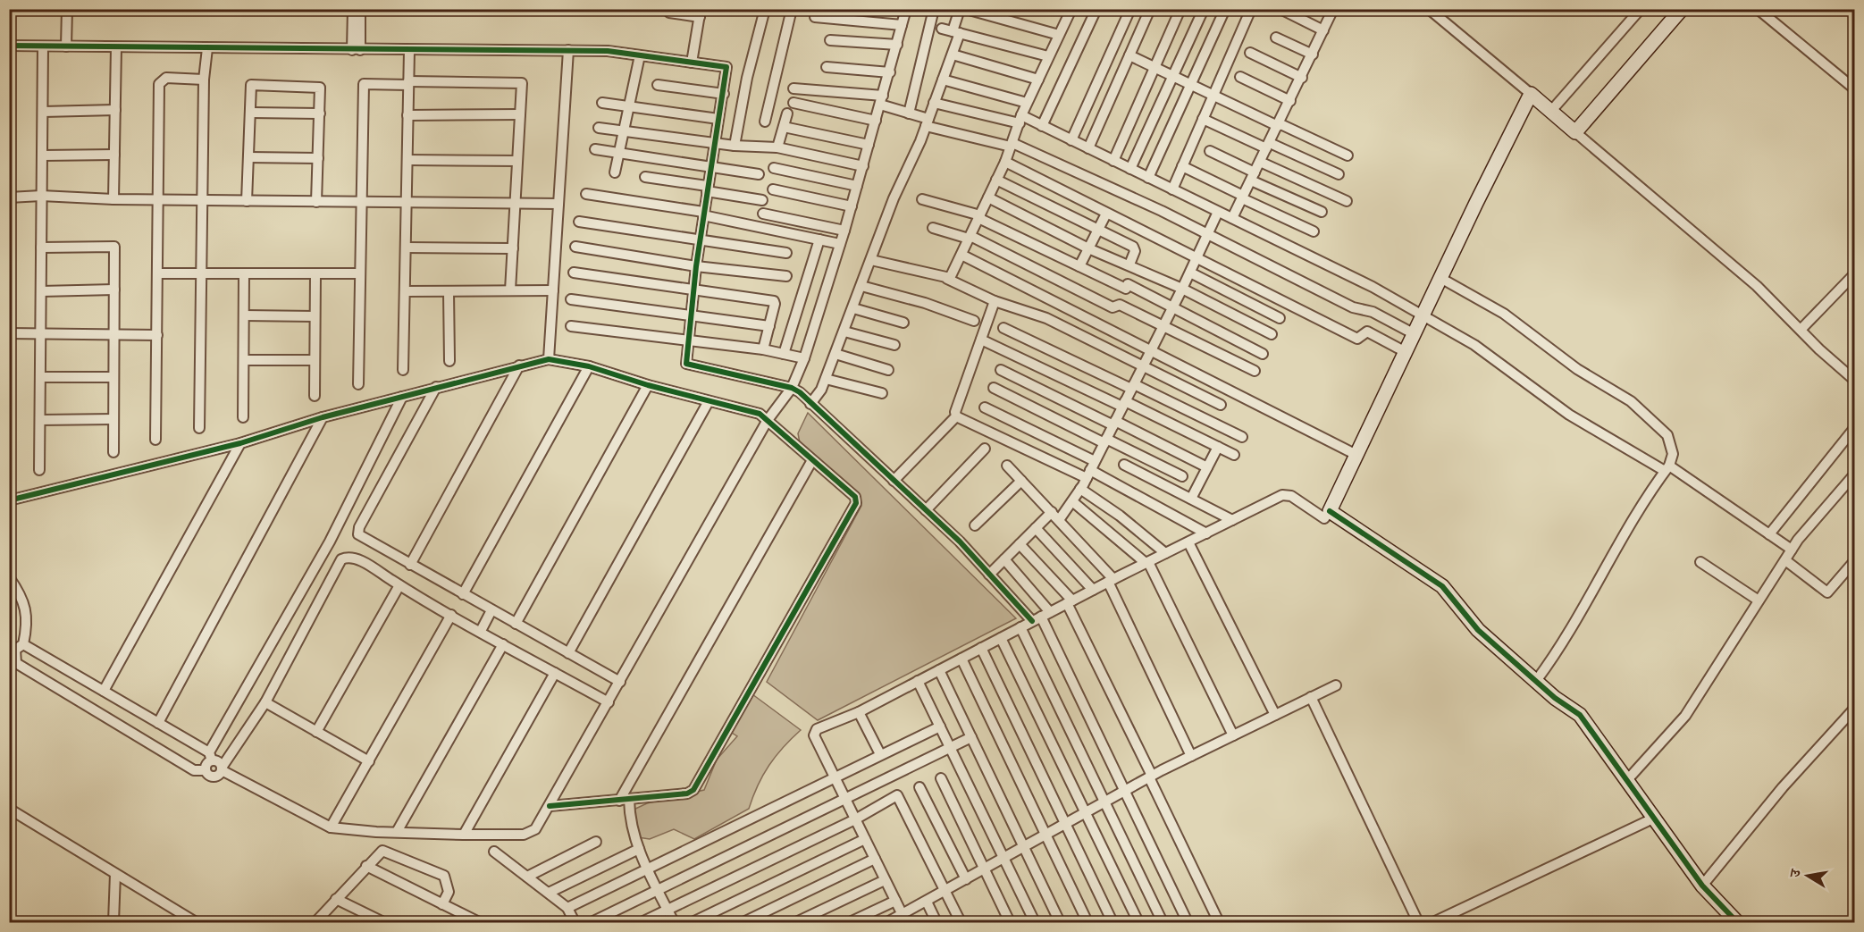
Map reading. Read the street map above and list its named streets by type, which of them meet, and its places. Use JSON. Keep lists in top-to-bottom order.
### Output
{
  "north": "left"
}
